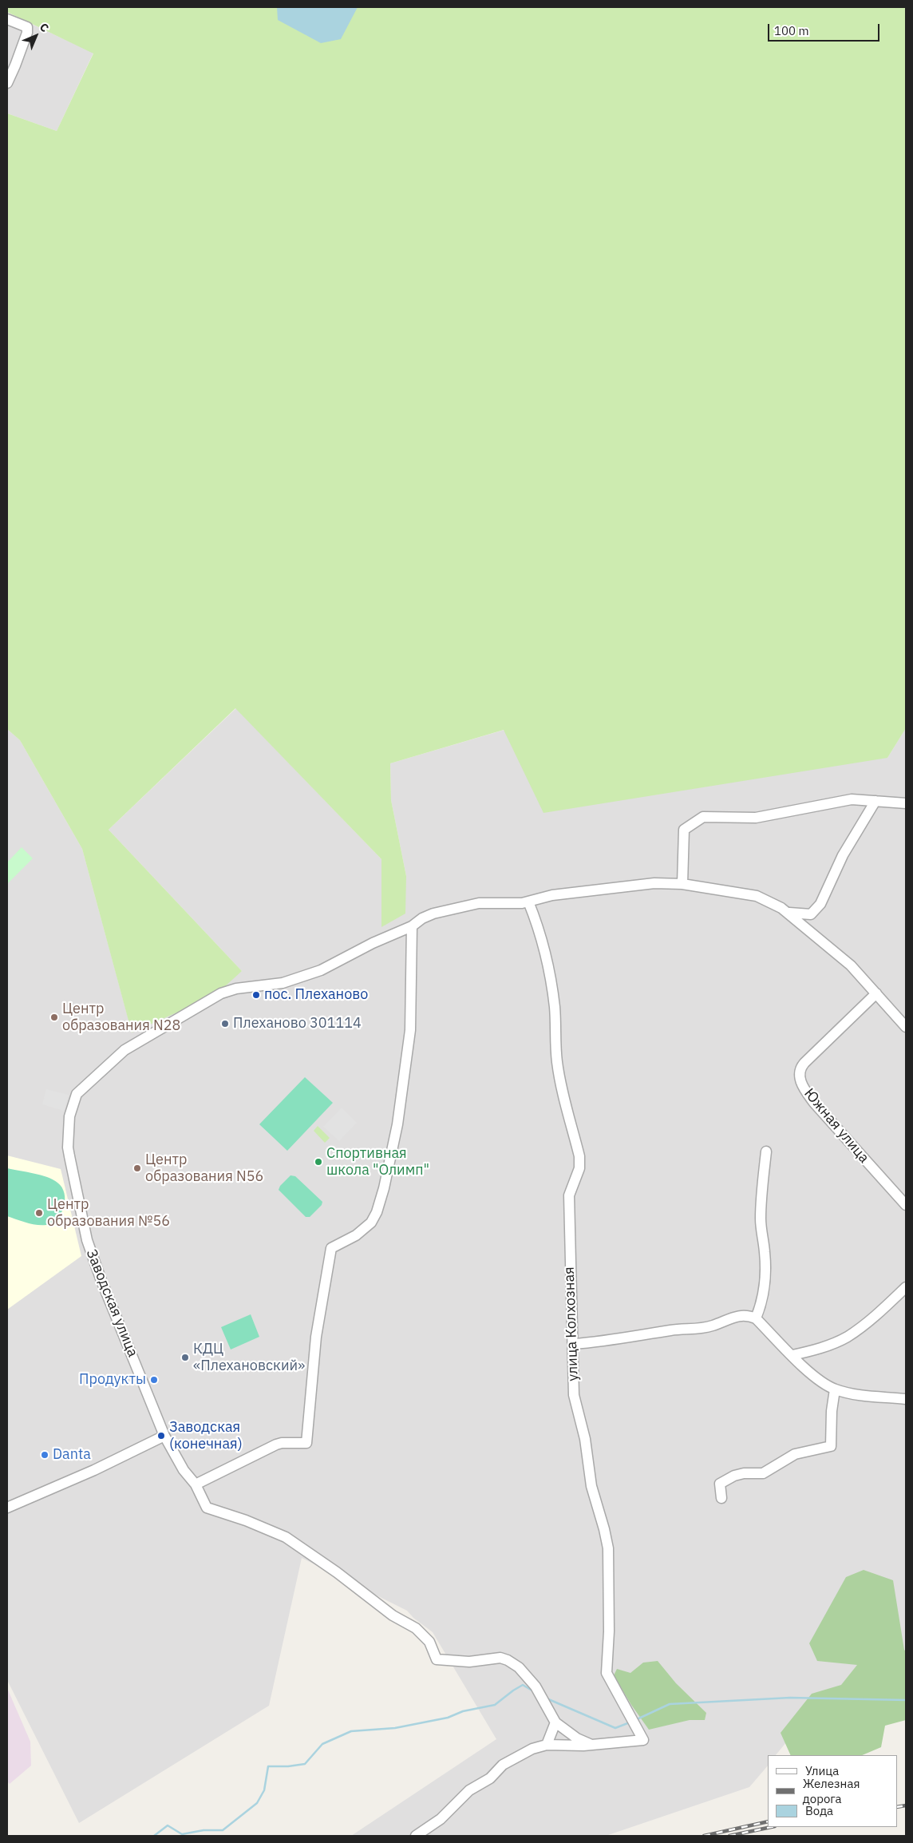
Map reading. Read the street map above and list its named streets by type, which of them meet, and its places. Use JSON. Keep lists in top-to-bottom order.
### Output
{
  "streets": {
    "street": ["Южная улица", "Заводская улица", "улица Колхозная"]
  },
  "crossings": [
    ["Заводская улица", "улица Колхозная"]
  ],
  "places": [
    "пос. Плеханово",
    "Центр образования N28",
    "Плеханово 301114",
    "Спортивная школа \"Олимп\"",
    "Центр образования N56",
    "Центр образования №56",
    "КДЦ «Плехановский»",
    "Продукты",
    "Заводская (конечная)",
    "Danta"
  ],
  "legend": ["Улица", "Железная дорога", "Вода"],
  "scale_bar": "100 m",
  "north": "top right"
}
